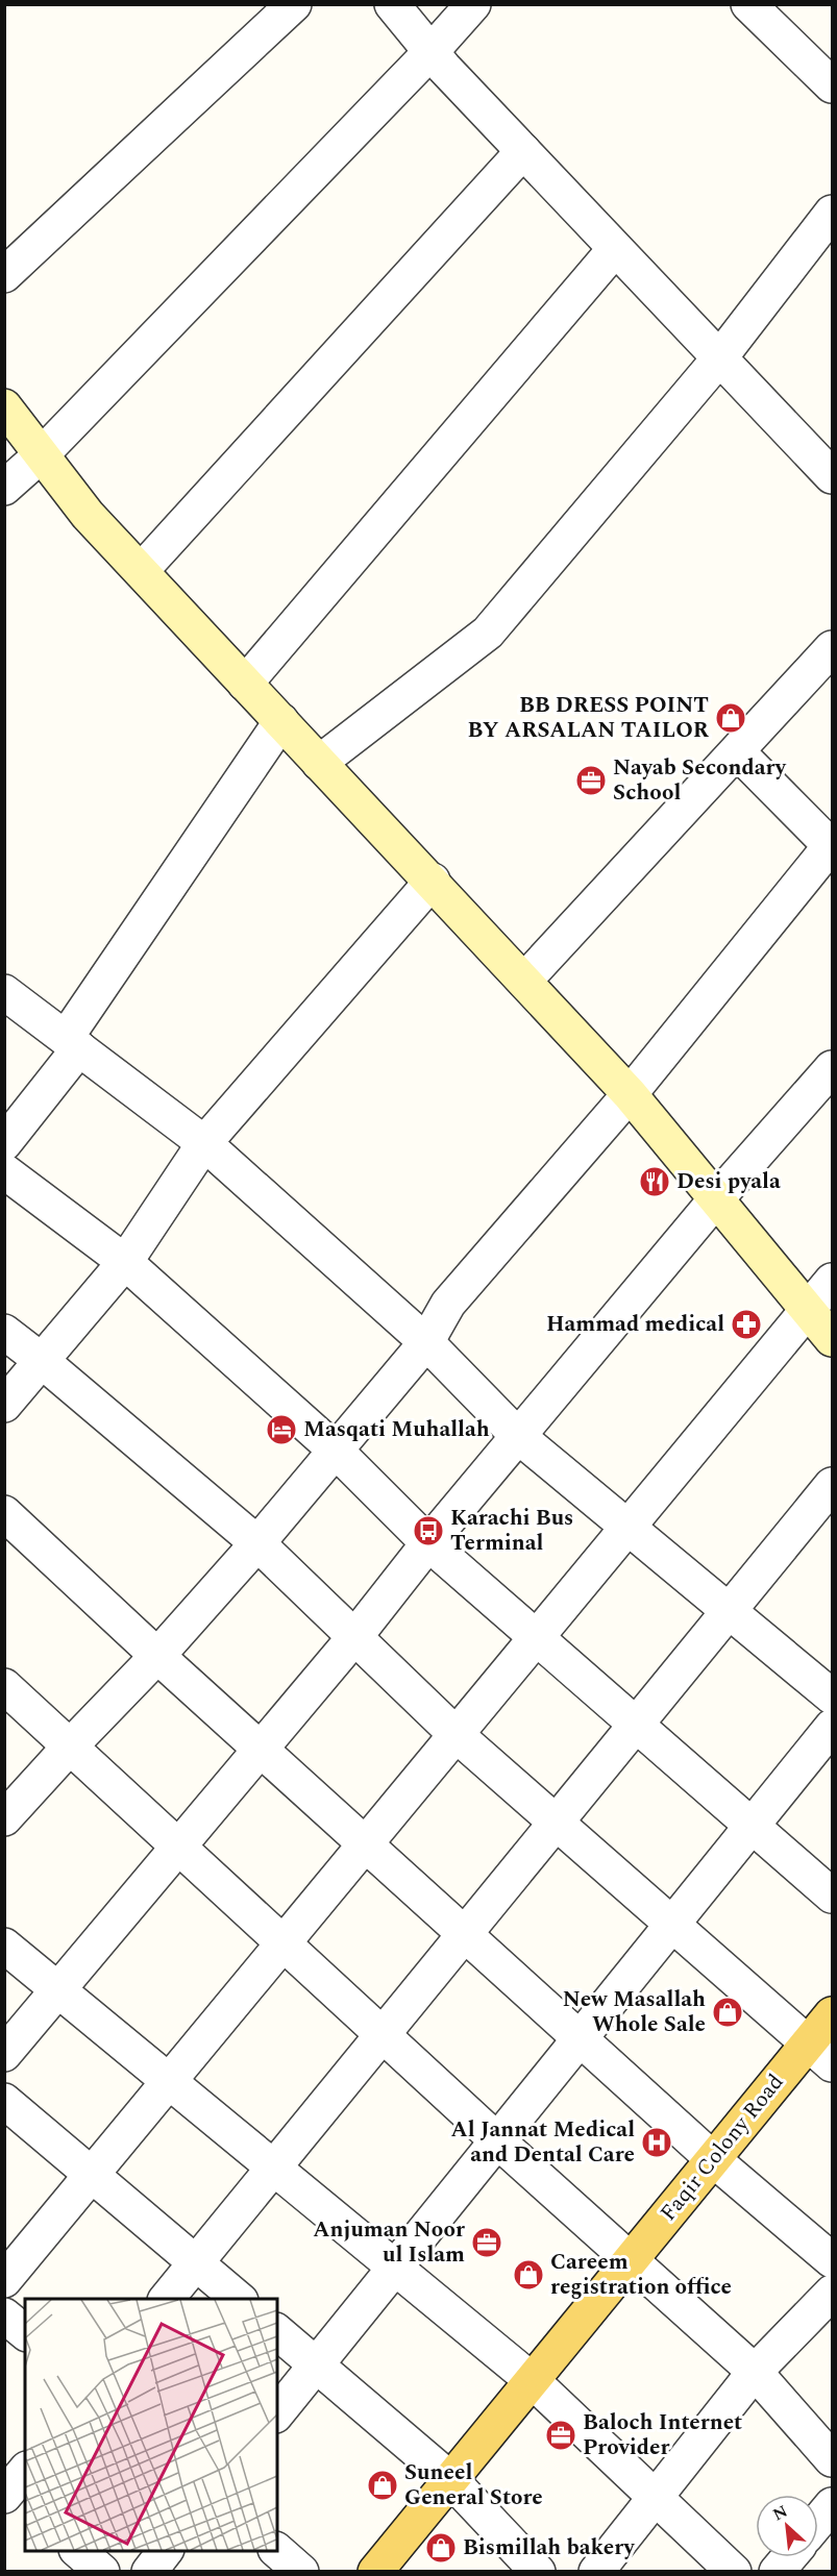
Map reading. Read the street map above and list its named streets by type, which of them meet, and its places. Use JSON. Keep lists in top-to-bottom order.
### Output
{
  "streets": {
    "main road": ["Faqir Colony Road"]
  },
  "places": {
    "shop": [
      "BB DRESS POINT BY ARSALAN TAILOR",
      "New Masallah Whole Sale",
      "Careem registration office",
      "Suneel General Store",
      "Bismillah bakery"
    ],
    "office": ["Nayab Secondary School", "Anjuman Noor ul Islam", "Baloch Internet Provider"],
    "restaurant": ["Desi pyala"],
    "pharmacy": ["Hammad medical"],
    "hotel": ["Masqati Muhallah"],
    "bus stop": ["Karachi Bus Terminal"],
    "hospital": ["Al Jannat Medical and Dental Care"]
  },
  "north": "top left"
}
